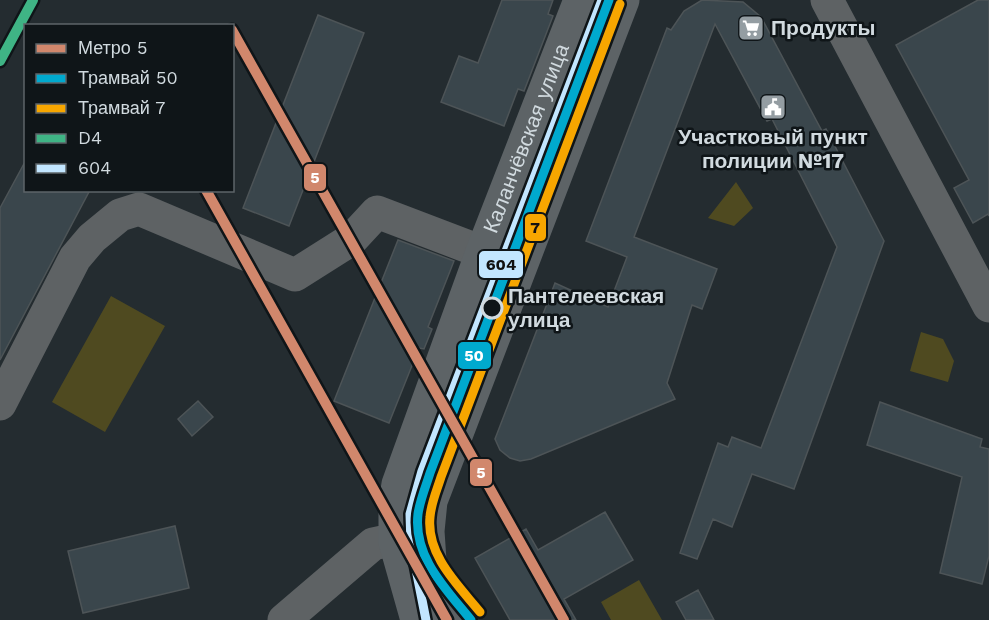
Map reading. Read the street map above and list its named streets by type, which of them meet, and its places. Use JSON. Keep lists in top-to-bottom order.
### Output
{
  "streets": {
    "main road": ["Каланчёвская улица"]
  },
  "places": {
    "supermarket": ["Продукты"],
    "public building": ["Участковый пункт полиции №17"],
    "other": ["Пантелеевская улица"]
  },
  "lines": [
    "tram line 50",
    "transit line D4",
    "transit line 604",
    "tram line 7",
    "metro line 5"
  ],
  "legend": [
    "Метро 5",
    "Трамвай 50",
    "Трамвай 7",
    "D4",
    "604"
  ]
}
